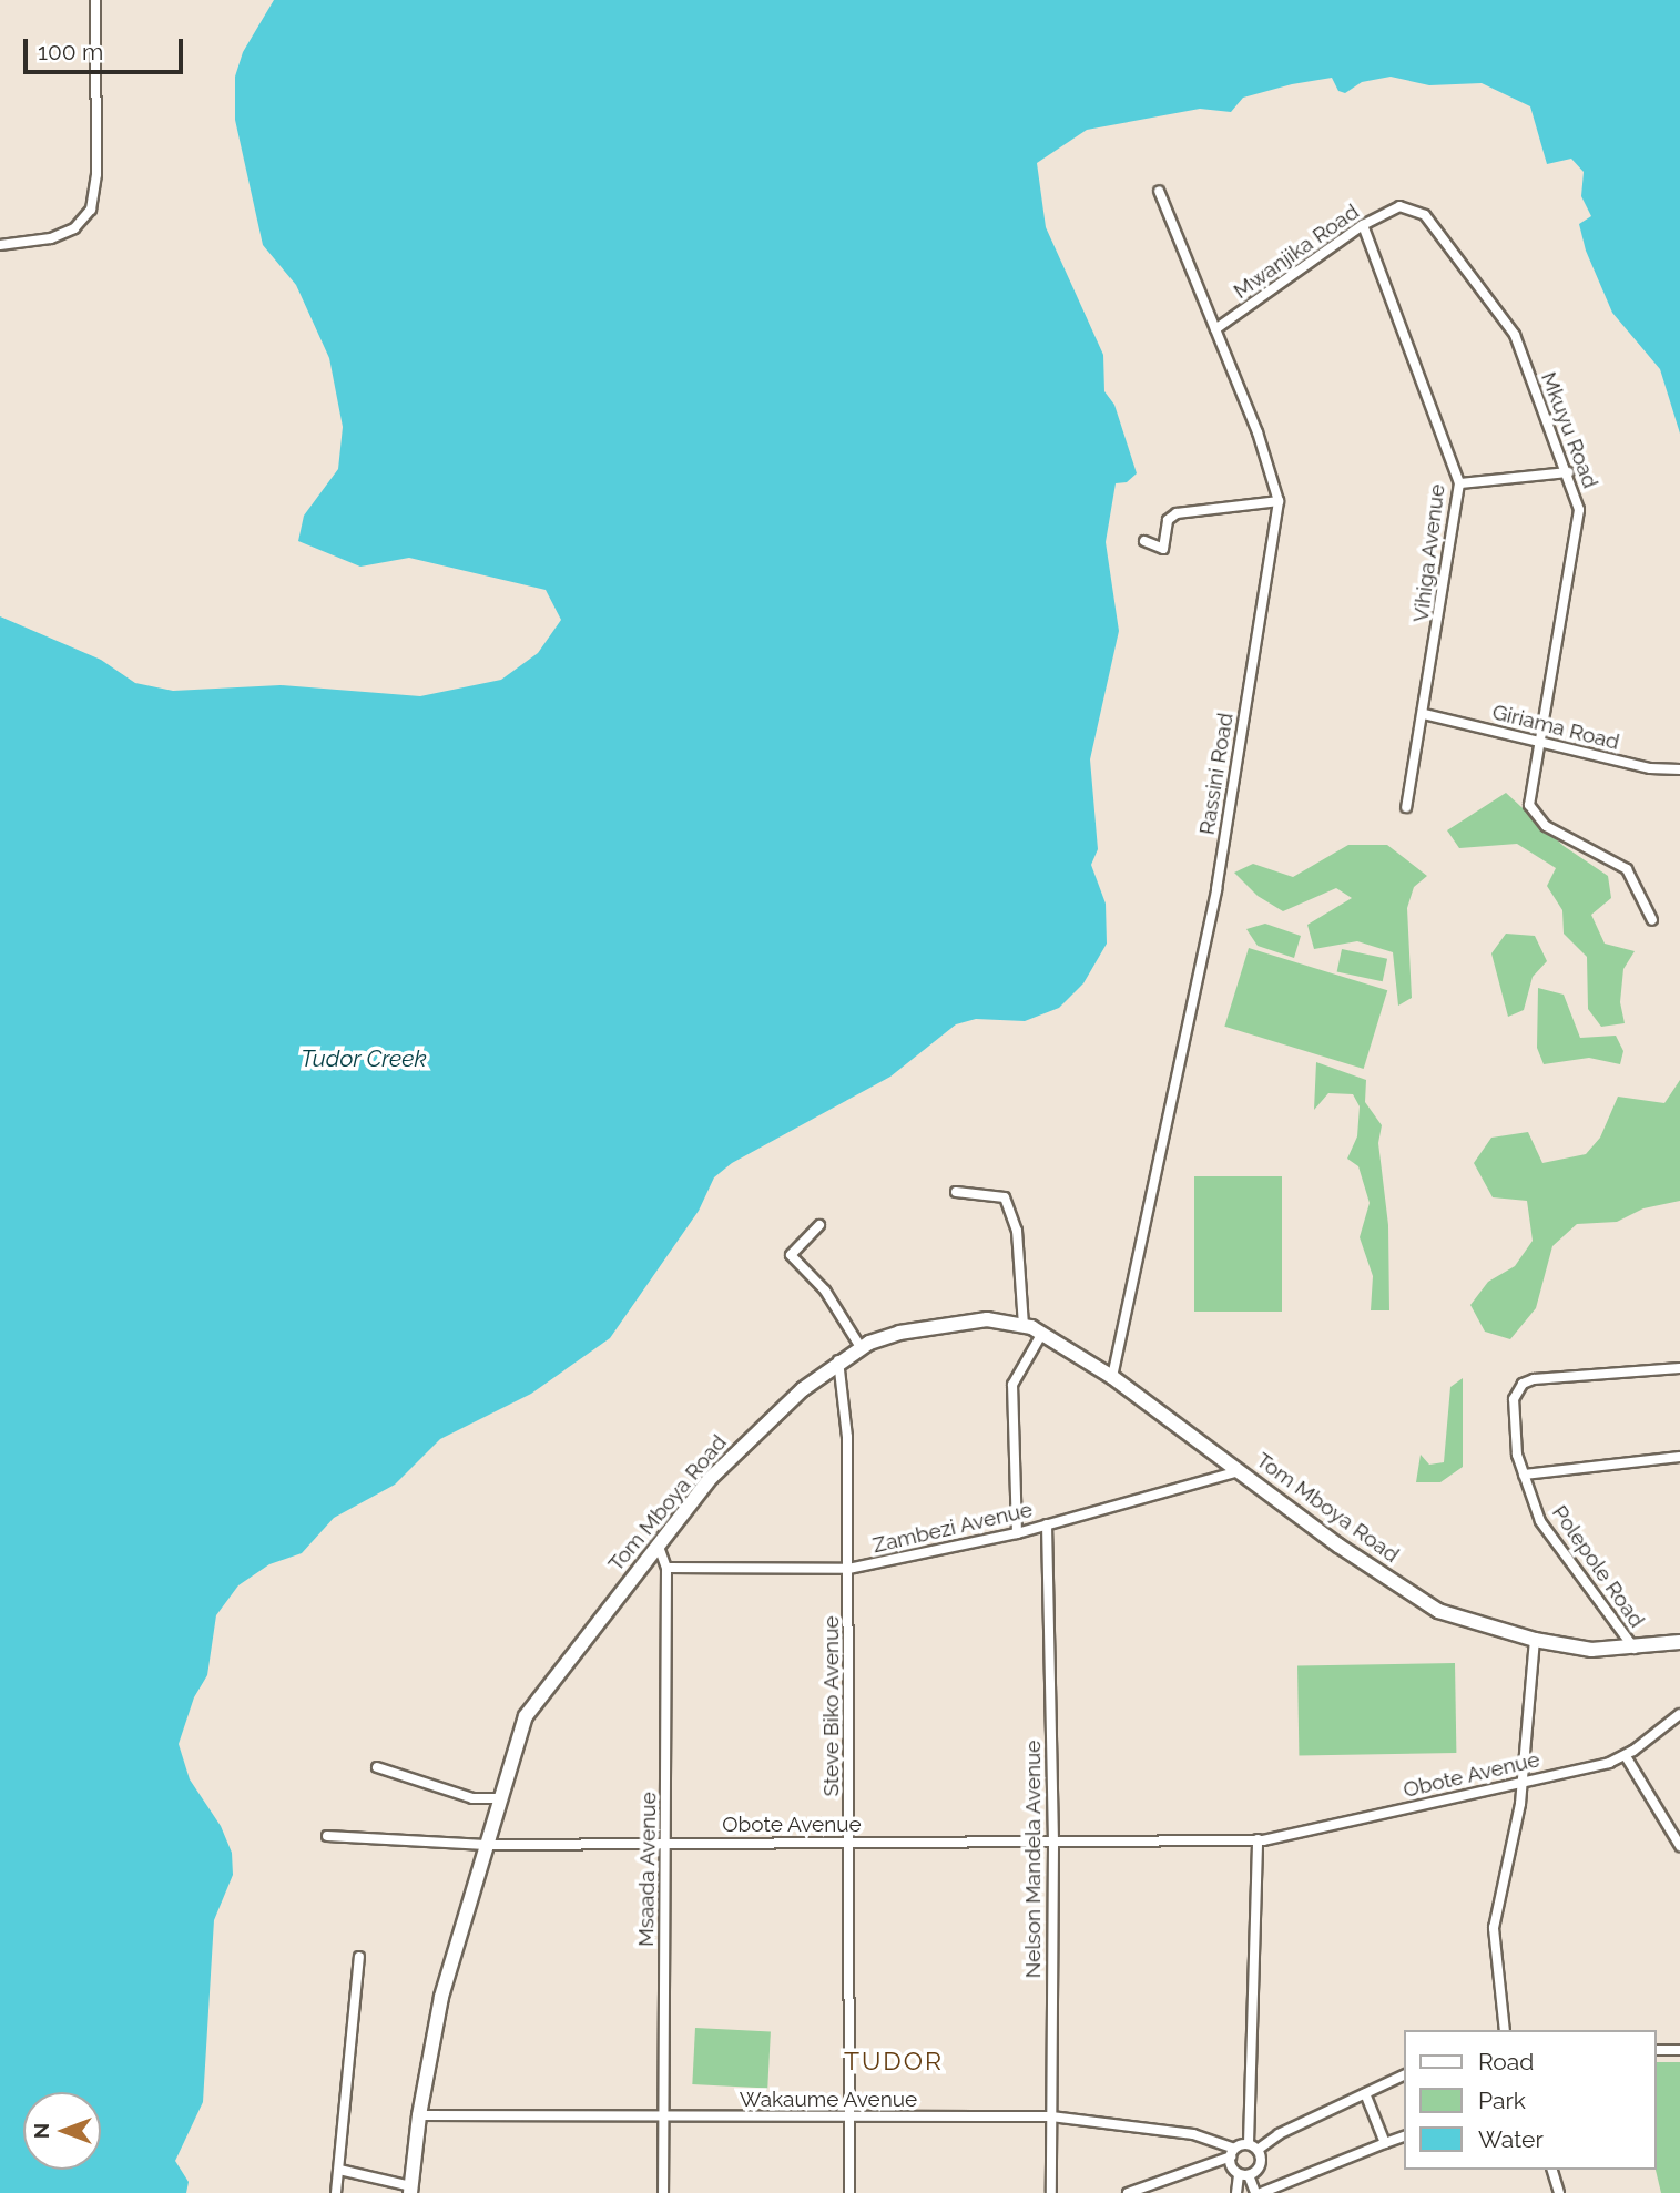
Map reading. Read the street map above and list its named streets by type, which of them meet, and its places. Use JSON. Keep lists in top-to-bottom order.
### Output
{
  "streets": {
    "main road": ["Tom Mboya Road"],
    "street": [
      "Mwanjika Road",
      "Mkuyu Road",
      "Vihiga Avenue",
      "Giriama Road",
      "Rassini Road",
      "Zambezi Avenue",
      "Polepole Road",
      "Steve Biko Avenue",
      "Obote Avenue",
      "Nelson Mandela Avenue",
      "Msaada Avenue",
      "Wakaume Avenue"
    ]
  },
  "crossings": [
    ["Mwanjika Road", "Mkuyu Road"],
    ["Mwanjika Road", "Vihiga Avenue"],
    ["Mwanjika Road", "Rassini Road"],
    ["Mkuyu Road", "Giriama Road"],
    ["Vihiga Avenue", "Giriama Road"],
    ["Rassini Road", "Tom Mboya Road"],
    ["Tom Mboya Road", "Zambezi Avenue"],
    ["Tom Mboya Road", "Polepole Road"],
    ["Tom Mboya Road", "Steve Biko Avenue"],
    ["Tom Mboya Road", "Obote Avenue"],
    ["Tom Mboya Road", "Msaada Avenue"],
    ["Tom Mboya Road", "Wakaume Avenue"],
    ["Zambezi Avenue", "Steve Biko Avenue"],
    ["Zambezi Avenue", "Nelson Mandela Avenue"],
    ["Zambezi Avenue", "Msaada Avenue"],
    ["Steve Biko Avenue", "Obote Avenue"],
    ["Steve Biko Avenue", "Wakaume Avenue"],
    ["Obote Avenue", "Nelson Mandela Avenue"],
    ["Obote Avenue", "Msaada Avenue"],
    ["Nelson Mandela Avenue", "Wakaume Avenue"],
    ["Msaada Avenue", "Wakaume Avenue"]
  ],
  "districts": ["TUDOR"],
  "water": ["Tudor Creek"],
  "legend": ["Road", "Park", "Water"],
  "scale_bar": "100 m",
  "north": "left"
}
